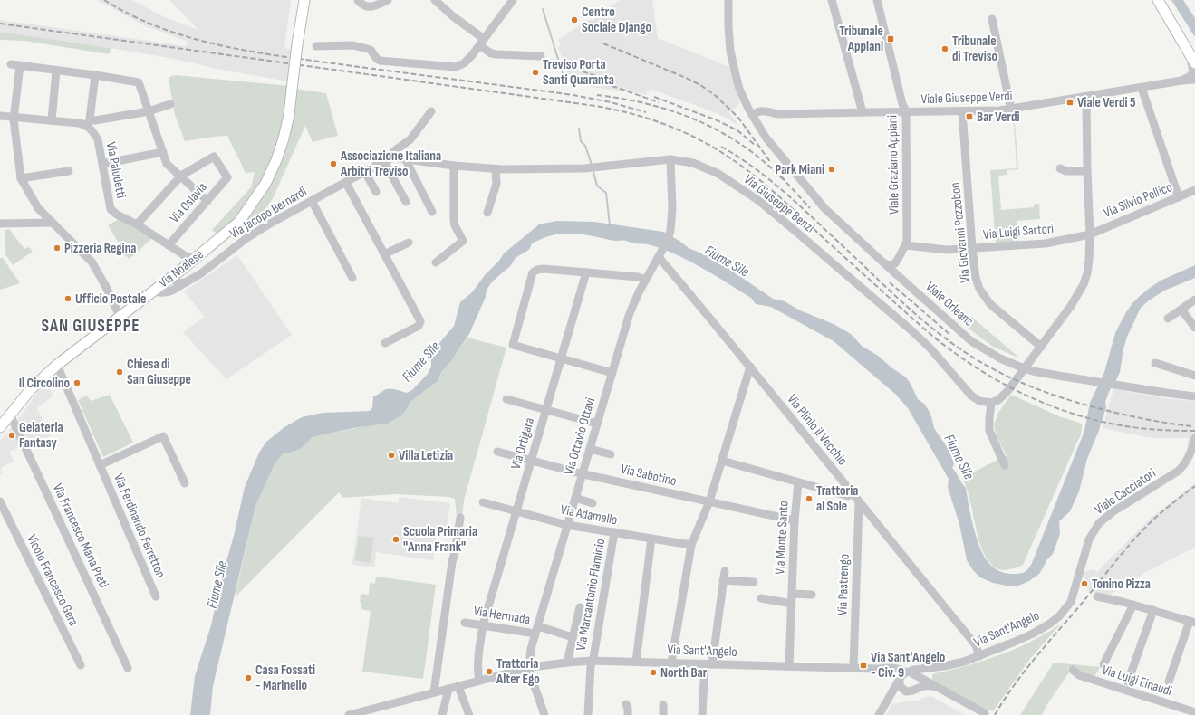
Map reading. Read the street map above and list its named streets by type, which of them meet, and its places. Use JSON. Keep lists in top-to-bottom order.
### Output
{
  "streets": {
    "main road": ["Via Noalese"],
    "street": [
      "Viale Giuseppe Verdi",
      "Viale Graziano Appiani",
      "Via Paludetti",
      "Via Silvio Pellico",
      "Via Oslavia",
      "Via Giuseppe Benzi",
      "Via Jacopo Bernardi",
      "Via Luigi Sartori",
      "Via Giovanni Pozzobon",
      "Viale Orleans",
      "Via Plinio il Vecchio",
      "Via Ottavio Ottavi",
      "Via Ortigara",
      "Via Sabotino",
      "Viale Cacciatori",
      "Via Adamello",
      "Via Ferdinando Ferretton",
      "Via Francesco Maria Preti",
      "Via Monte Santo",
      "Vicolo Francesco Gera",
      "Via Pastrengo",
      "Via Marcantonio Flaminio",
      "Via Hermada",
      "Via Sant'Angelo",
      "Via Luigi Einaudi"
    ]
  },
  "crossings": [
    ["Viale Giuseppe Verdi", "Viale Graziano Appiani"],
    ["Viale Giuseppe Verdi", "Via Giovanni Pozzobon"],
    ["Viale Giuseppe Verdi", "Viale Orleans"],
    ["Viale Graziano Appiani", "Via Luigi Sartori"],
    ["Via Paludetti", "Via Oslavia"],
    ["Via Paludetti", "Via Noalese"],
    ["Via Silvio Pellico", "Via Luigi Sartori"],
    ["Via Giuseppe Benzi", "Via Jacopo Bernardi"],
    ["Via Giuseppe Benzi", "Via Ottavio Ottavi"],
    ["Via Jacopo Bernardi", "Via Noalese"],
    ["Via Luigi Sartori", "Via Giovanni Pozzobon"],
    ["Via Noalese", "Via Ferdinando Ferretton"],
    ["Via Noalese", "Via Francesco Maria Preti"],
    ["Via Plinio il Vecchio", "Via Ottavio Ottavi"],
    ["Via Plinio il Vecchio", "Via Pastrengo"],
    ["Via Plinio il Vecchio", "Via Sant'Angelo"],
    ["Via Ottavio Ottavi", "Via Sabotino"],
    ["Via Ottavio Ottavi", "Via Adamello"],
    ["Via Ottavio Ottavi", "Via Hermada"],
    ["Via Ottavio Ottavi", "Via Sant'Angelo"],
    ["Via Ortigara", "Via Sabotino"],
    ["Via Ortigara", "Via Adamello"],
    ["Via Ortigara", "Via Hermada"],
    ["Via Ortigara", "Via Sant'Angelo"],
    ["Via Sabotino", "Via Monte Santo"],
    ["Viale Cacciatori", "Via Sant'Angelo"],
    ["Via Adamello", "Via Marcantonio Flaminio"],
    ["Via Monte Santo", "Via Sant'Angelo"],
    ["Via Pastrengo", "Via Sant'Angelo"],
    ["Via Marcantonio Flaminio", "Via Sant'Angelo"]
  ],
  "districts": ["SAN GIUSEPPE"],
  "water": ["Fiume Sile"],
  "places": {
    "other": [
      "Centro Sociale Django",
      "Tribunale di Treviso",
      "Treviso Porta Santi Quaranta",
      "Associazione Italiana Arbitri Treviso",
      "Park Miani",
      "Pizzeria Regina",
      "Ufficio Postale",
      "Chiesa di San Giuseppe",
      "Il Circolino",
      "Gelateria Fantasy",
      "Villa Letizia",
      "Trattoria al Sole",
      "Scuola Primaria \"Anna Frank\"",
      "Tonino Pizza",
      "Trattoria Alter Ego",
      "North Bar",
      "Casa Fossati - Marinello"
    ],
    "transit": [
      "Tribunale Appiani",
      "Viale Verdi 5",
      "Bar Verdi",
      "Via Sant'Angelo - Civ. 9"
    ]
  }
}
